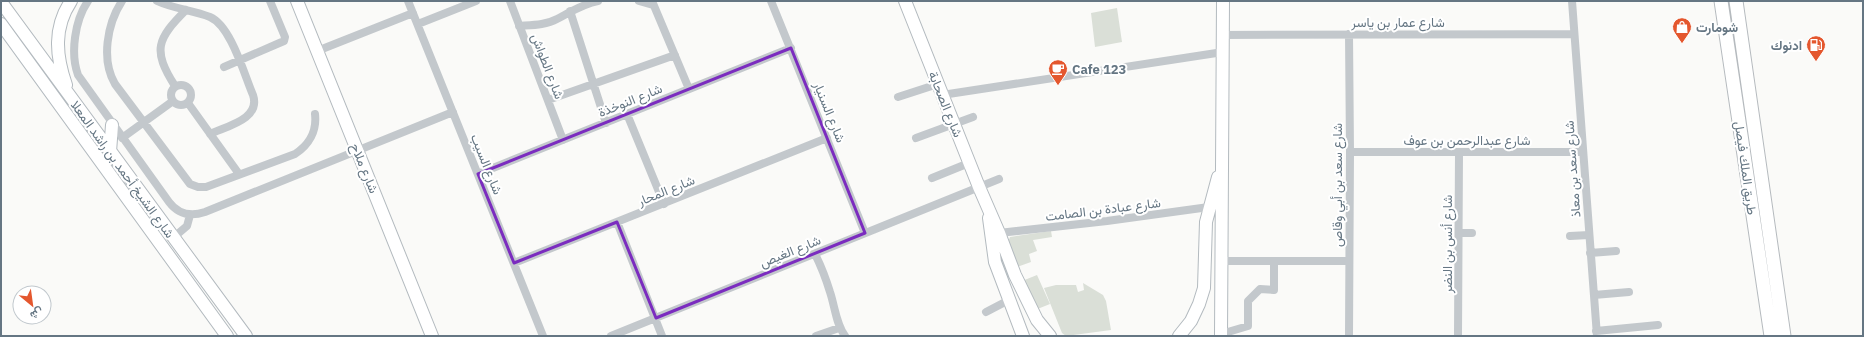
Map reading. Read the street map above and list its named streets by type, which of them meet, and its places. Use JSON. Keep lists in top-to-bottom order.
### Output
{
  "streets": {
    "main road": ["طريق الملك فيصل"],
    "street": [
      "شارع عمار بن ياسر",
      "شارع الطواش",
      "شارع النوخذة",
      "شارع الصحابة",
      "شارع السنيار",
      "شارع عبدالرحمن بن عوف",
      "شارع السيب",
      "شارع ملاح",
      "شارع الشيخ أحمد بن راشد المعلا",
      "شارع سعد بن معاذ",
      "شارع سعد بن أبي وقاص",
      "شارع المحار",
      "شارع عبادة بن الصامت",
      "شارع أنس بن النضر",
      "شارع الغيص"
    ]
  },
  "crossings": [
    ["شارع عمار بن ياسر", "شارع سعد بن معاذ"],
    ["شارع عمار بن ياسر", "شارع سعد بن أبي وقاص"],
    ["شارع الطواش", "شارع النوخذة"],
    ["شارع النوخذة", "شارع السنيار"],
    ["شارع النوخذة", "شارع السيب"],
    ["شارع الصحابة", "شارع عبادة بن الصامت"],
    ["شارع الصحابة", "شارع الغيص"],
    ["شارع السنيار", "شارع المحار"],
    ["شارع السنيار", "شارع الغيص"],
    ["شارع عبدالرحمن بن عوف", "شارع سعد بن معاذ"],
    ["شارع عبدالرحمن بن عوف", "شارع سعد بن أبي وقاص"],
    ["شارع عبدالرحمن بن عوف", "شارع أنس بن النضر"],
    ["شارع السيب", "شارع المحار"]
  ],
  "places": {
    "shop": ["شومارت"],
    "fuel station": ["ادنوك"],
    "cafe": ["Cafe 123"]
  },
  "north": "bottom right"
}
